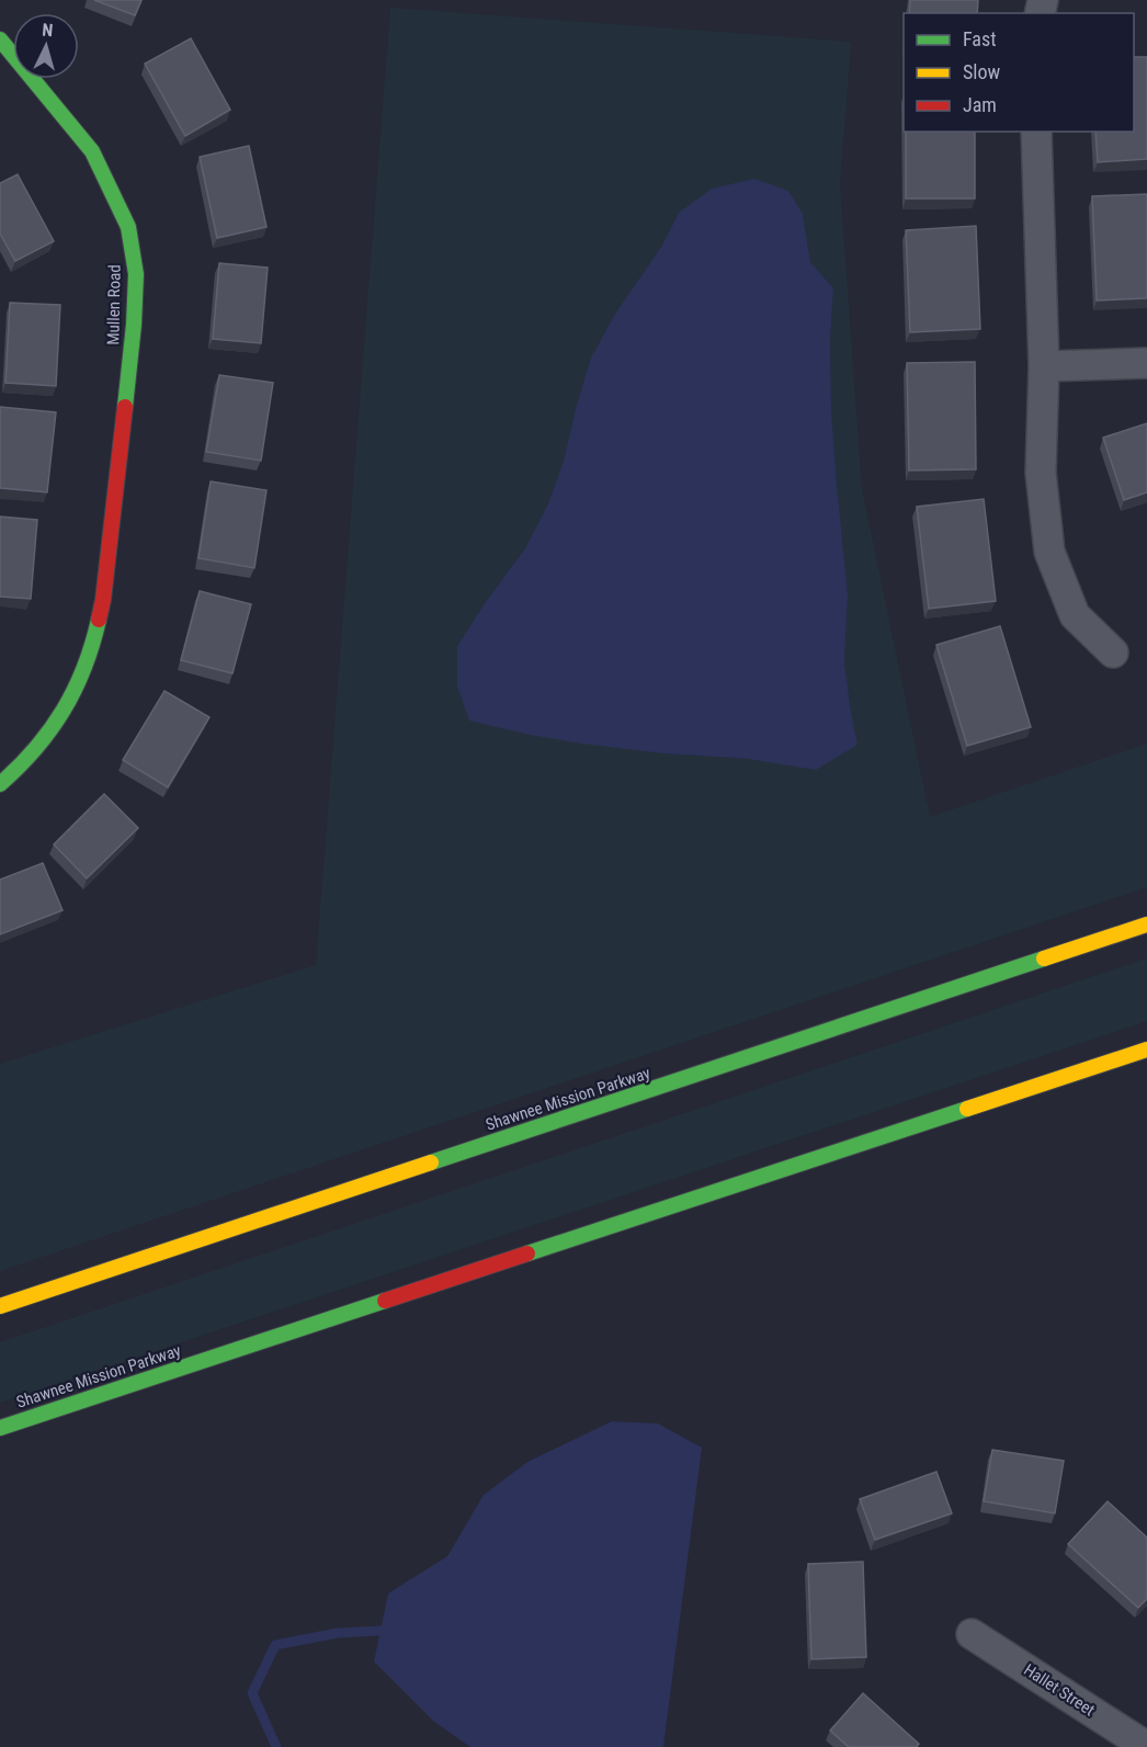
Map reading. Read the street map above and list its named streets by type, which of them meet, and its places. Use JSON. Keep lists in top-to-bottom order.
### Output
{
  "streets": {
    "main road": ["Mullen Road", "Shawnee Mission Parkway"],
    "street": ["Hallet Street"]
  },
  "legend": ["Fast", "Slow", "Jam"],
  "north": "top"
}
